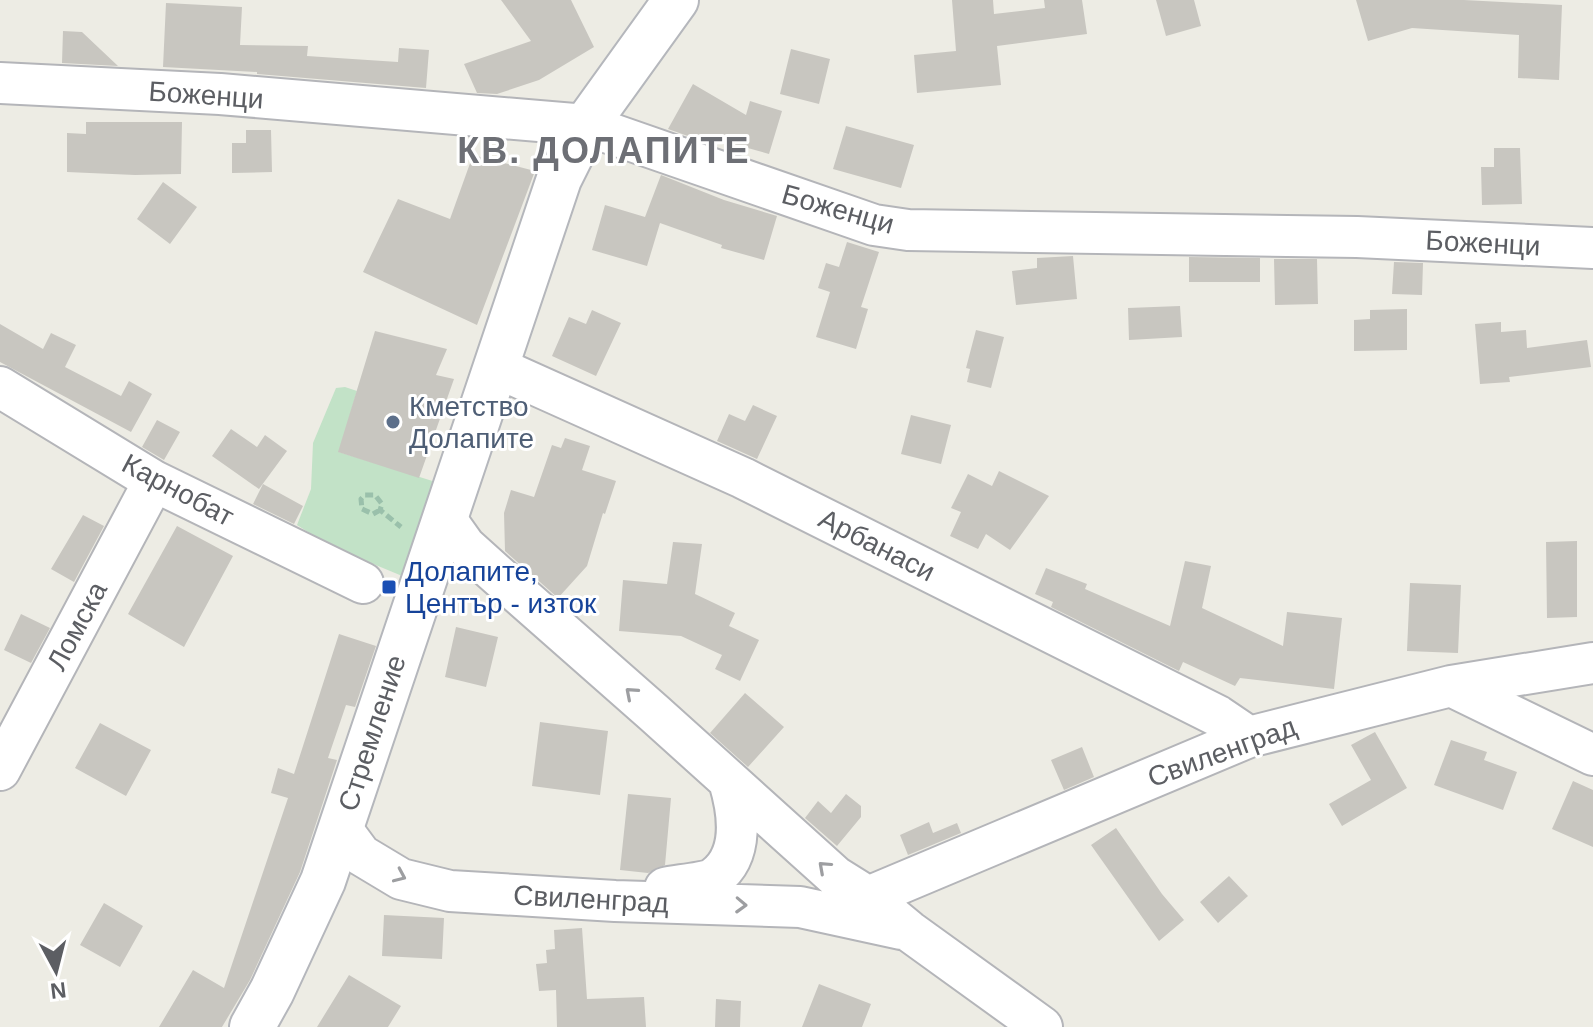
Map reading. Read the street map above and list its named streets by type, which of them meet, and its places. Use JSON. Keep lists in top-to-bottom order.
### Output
{
  "streets": {
    "street": [
      "Боженци",
      "Карнобат",
      "Арбанаси",
      "Ломска",
      "Стремление",
      "Свиленград"
    ]
  },
  "crossings": [
    ["Боженци", "Стремление"],
    ["Карнобат", "Ломска"],
    ["Арбанаси", "Стремление"],
    ["Арбанаси", "Свиленград"],
    ["Стремление", "Свиленград"]
  ],
  "one_way": ["Свиленград"],
  "districts": ["КВ. ДОЛАПИТЕ"],
  "places": {
    "other": ["Кметство Долапите"],
    "transit": ["Долапите, Център - изток"]
  },
  "north": "bottom"
}
